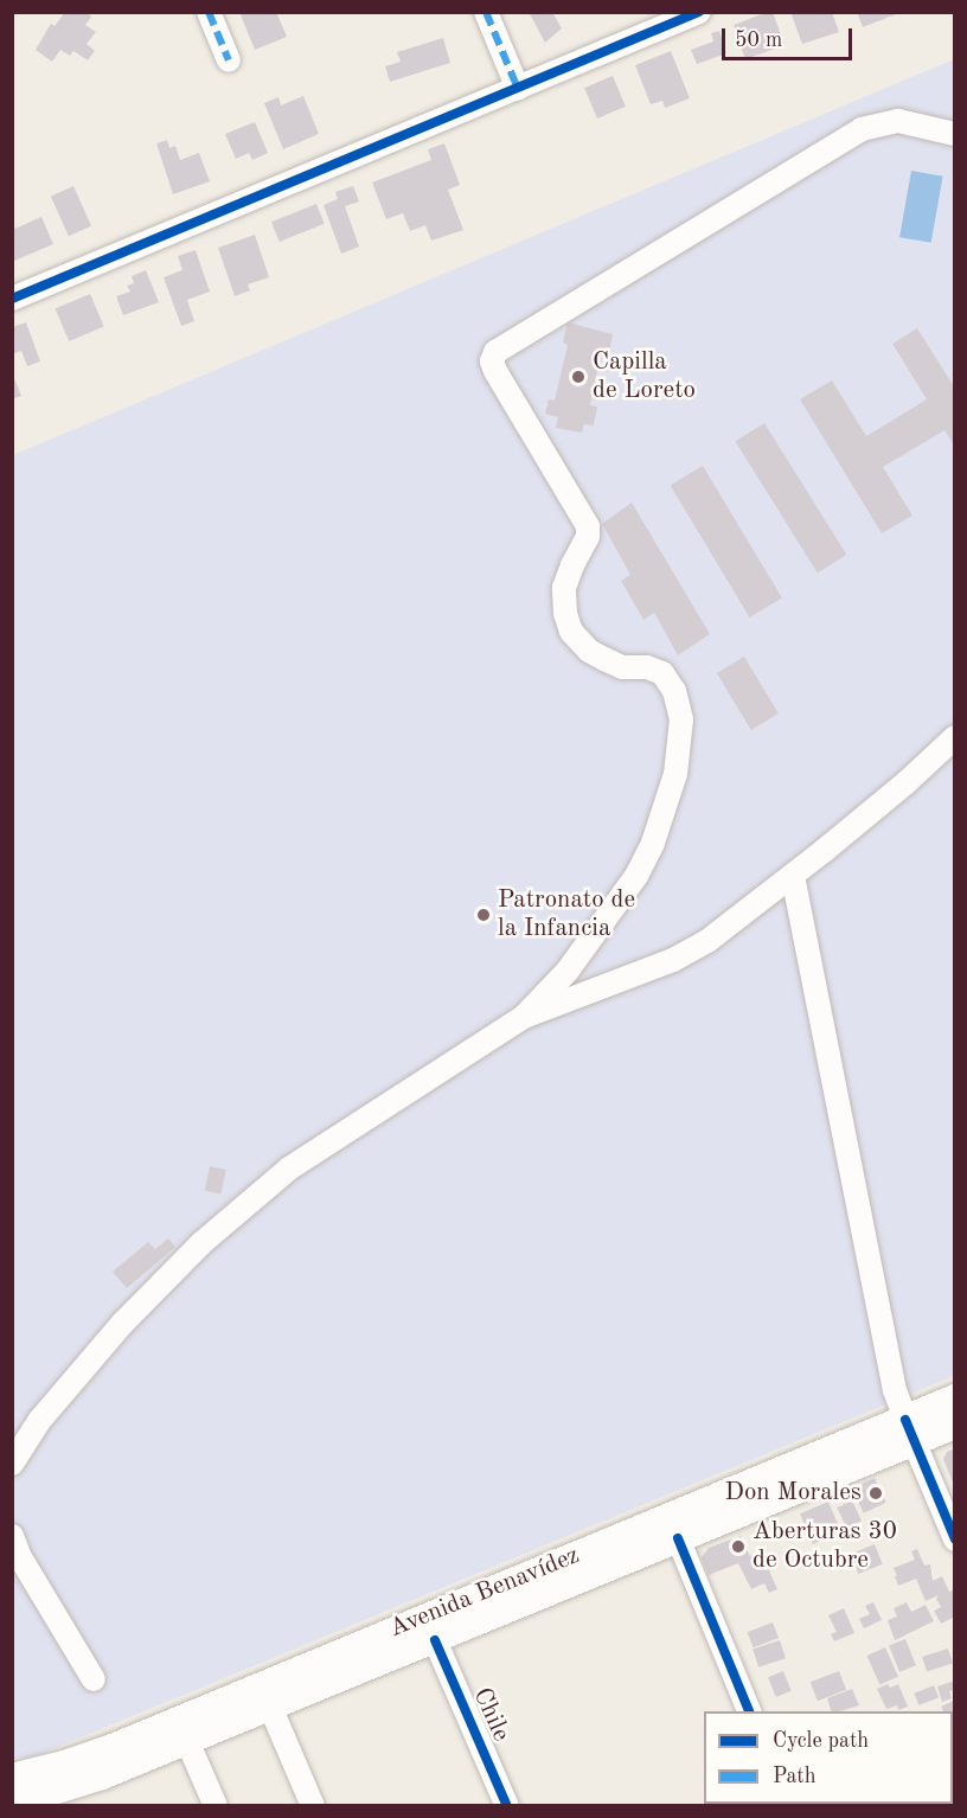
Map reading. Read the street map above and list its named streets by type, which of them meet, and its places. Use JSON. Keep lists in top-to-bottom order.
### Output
{
  "streets": {
    "main road": ["Avenida Benavídez"],
    "street": ["Chile"]
  },
  "crossings": [
    ["Avenida Benavídez", "Chile"]
  ],
  "places": [
    "Capilla de Loreto",
    "Patronato de la Infancia",
    "Don Morales",
    "Aberturas 30 de Octubre"
  ],
  "legend": ["Cycle path", "Path"],
  "scale_bar": "50 m"
}
